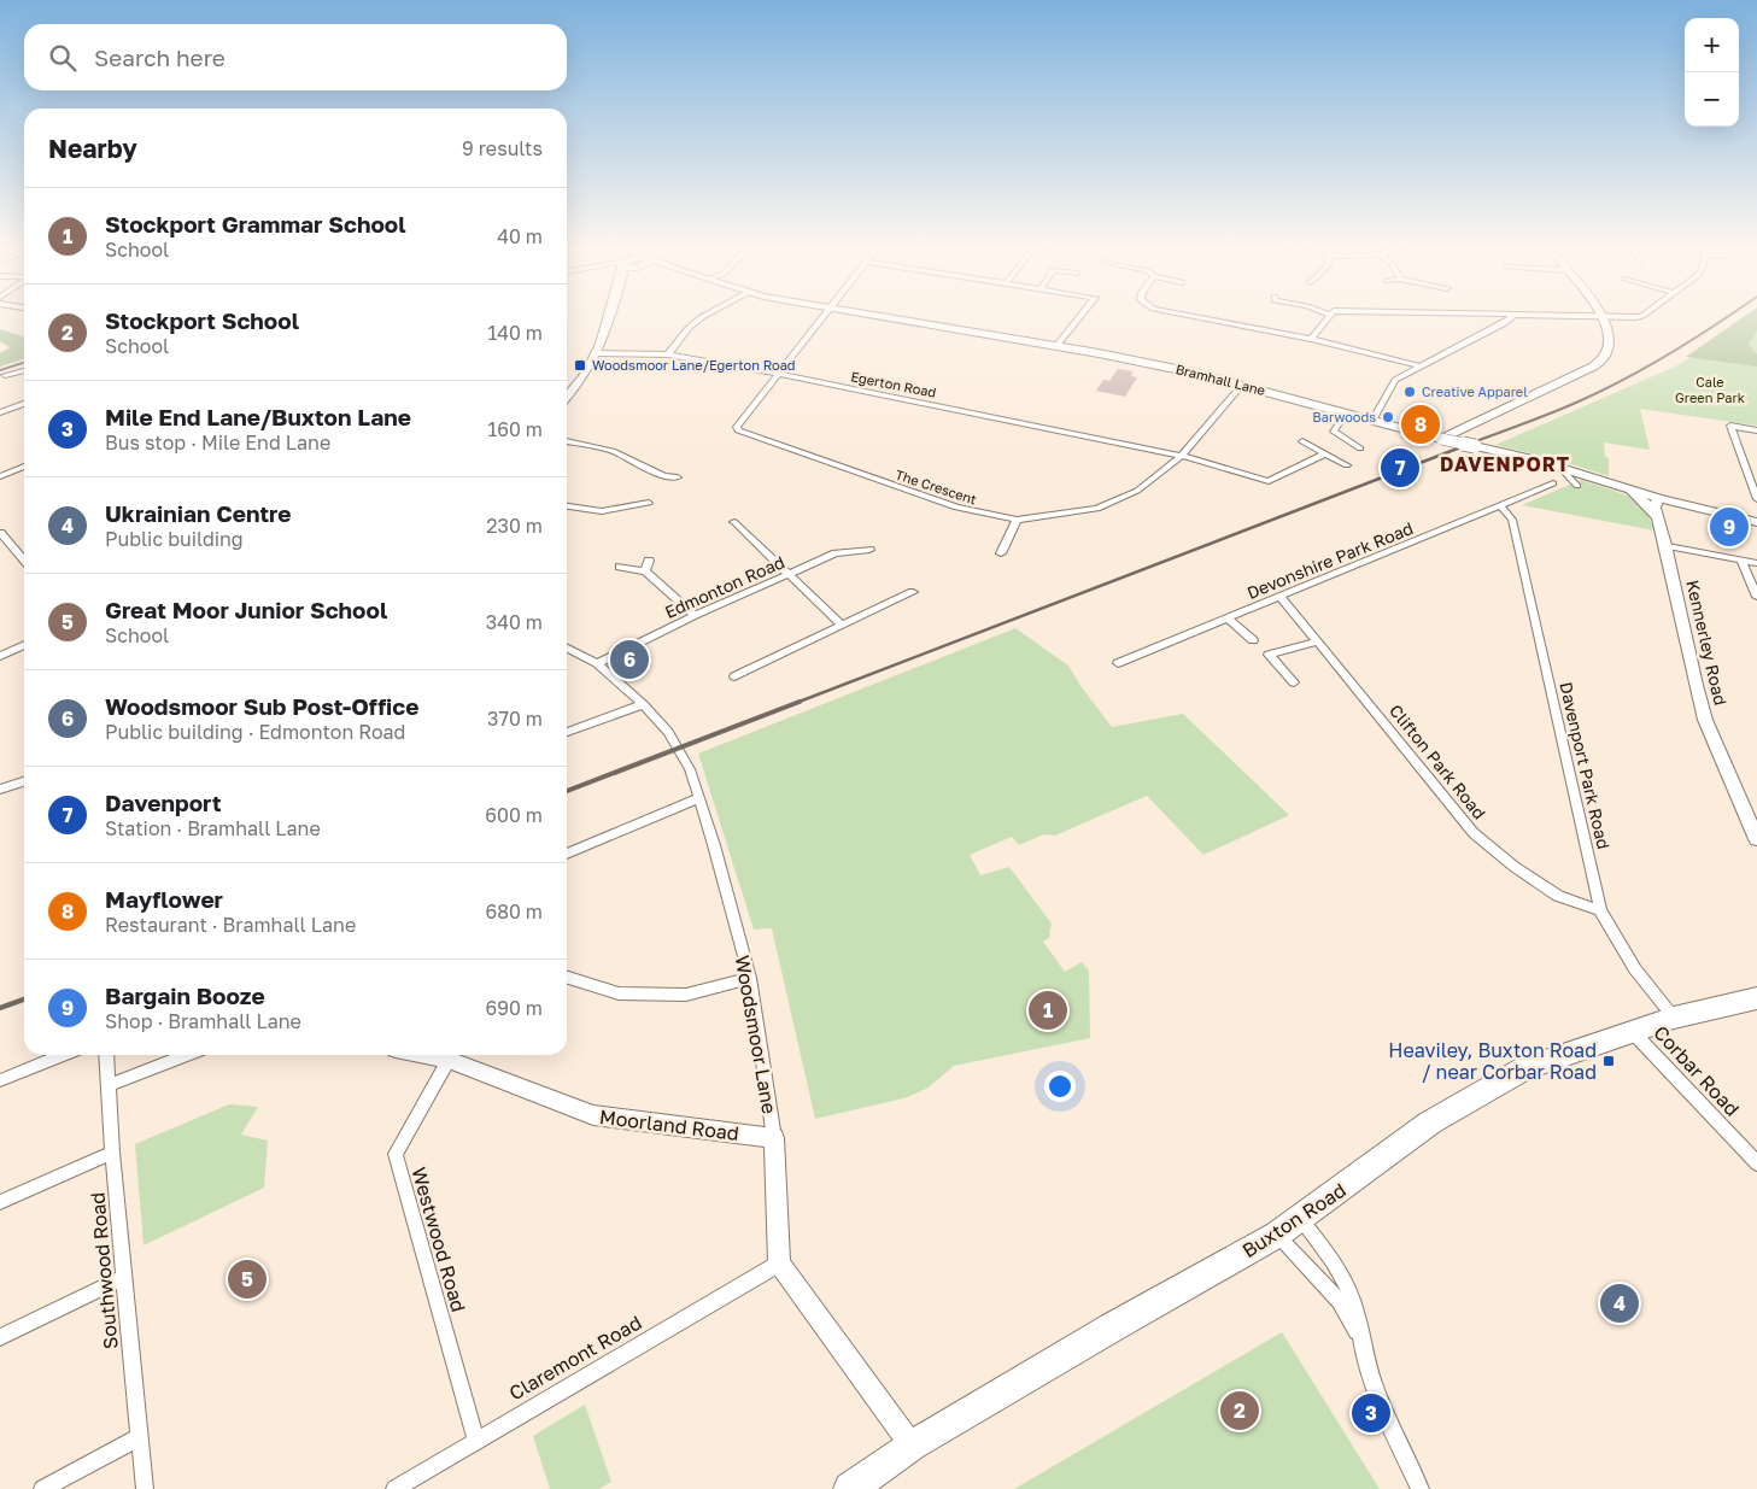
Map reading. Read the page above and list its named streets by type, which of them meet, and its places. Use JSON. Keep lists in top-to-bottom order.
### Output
{
  "streets": {
    "highway": ["Buxton Road"],
    "main road": ["Bramhall Lane"],
    "street": [
      "Egerton Road",
      "The Crescent",
      "Devonshire Park Road",
      "Edmonton Road",
      "Kennerley Road",
      "Clifton Park Road",
      "Davenport Park Road",
      "Woodsmoor Lane",
      "Corbar Road",
      "Moorland Road",
      "Westwood Road",
      "Southwood Road",
      "Claremont Road"
    ]
  },
  "crossings": [
    ["Bramhall Lane", "The Crescent"],
    ["Egerton Road", "The Crescent"],
    ["Devonshire Park Road", "Clifton Park Road"],
    ["Devonshire Park Road", "Davenport Park Road"],
    ["Edmonton Road", "Woodsmoor Lane"],
    ["Clifton Park Road", "Davenport Park Road"],
    ["Davenport Park Road", "Buxton Road"],
    ["Woodsmoor Lane", "Moorland Road"],
    ["Woodsmoor Lane", "Claremont Road"],
    ["Corbar Road", "Buxton Road"],
    ["Moorland Road", "Westwood Road"],
    ["Westwood Road", "Claremont Road"]
  ],
  "districts": ["DAVENPORT"],
  "parks": ["Cale Green Park"],
  "places": {
    "transit": ["Woodsmoor Lane/Egerton Road", "Heaviley, Buxton Road / near Corbar Road"],
    "other": ["Creative Apparel", "Barwoods"]
  },
  "page": {
    "map_buttons": ["+", "−"],
    "search": "Search here",
    "heading": ["Nearby", "9 results"],
    "list": [
      {
        "mark": "1",
        "name": "Stockport Grammar School",
        "note": "School",
        "value": "40 m"
      },
      {
        "mark": "2",
        "name": "Stockport School",
        "note": "School",
        "value": "140 m"
      },
      {
        "mark": "3",
        "name": "Mile End Lane/Buxton Lane",
        "note": "Bus stop · Mile End Lane",
        "value": "160 m"
      },
      {
        "mark": "4",
        "name": "Ukrainian Centre",
        "note": "Public building",
        "value": "230 m"
      },
      {
        "mark": "5",
        "name": "Great Moor Junior School",
        "note": "School",
        "value": "340 m"
      },
      {
        "mark": "6",
        "name": "Woodsmoor Sub Post-Office",
        "note": "Public building · Edmonton Road",
        "value": "370 m"
      },
      {
        "mark": "7",
        "name": "Davenport",
        "note": "Station · Bramhall Lane",
        "value": "600 m"
      },
      {
        "mark": "8",
        "name": "Mayflower",
        "note": "Restaurant · Bramhall Lane",
        "value": "680 m"
      },
      {
        "mark": "9",
        "name": "Bargain Booze",
        "note": "Shop · Bramhall Lane",
        "value": "690 m"
      }
    ],
    "pins": [
      "8",
      "7",
      "9",
      "6",
      "1",
      "5",
      "4",
      "2",
      "3"
    ]
  }
}
